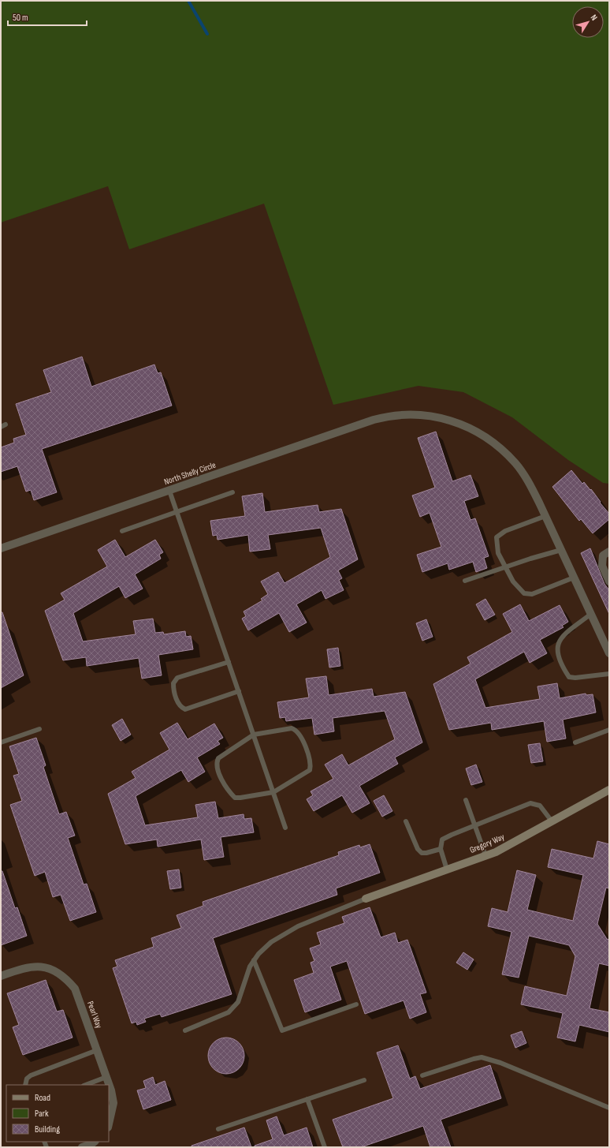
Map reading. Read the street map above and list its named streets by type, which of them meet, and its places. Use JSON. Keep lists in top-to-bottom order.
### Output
{
  "streets": {
    "street": ["North Shelly Circle", "Gregory Way", "Pearl Way"]
  },
  "legend": ["Road", "Park", "Building"],
  "scale_bar": "50 m",
  "north": "top right"
}
